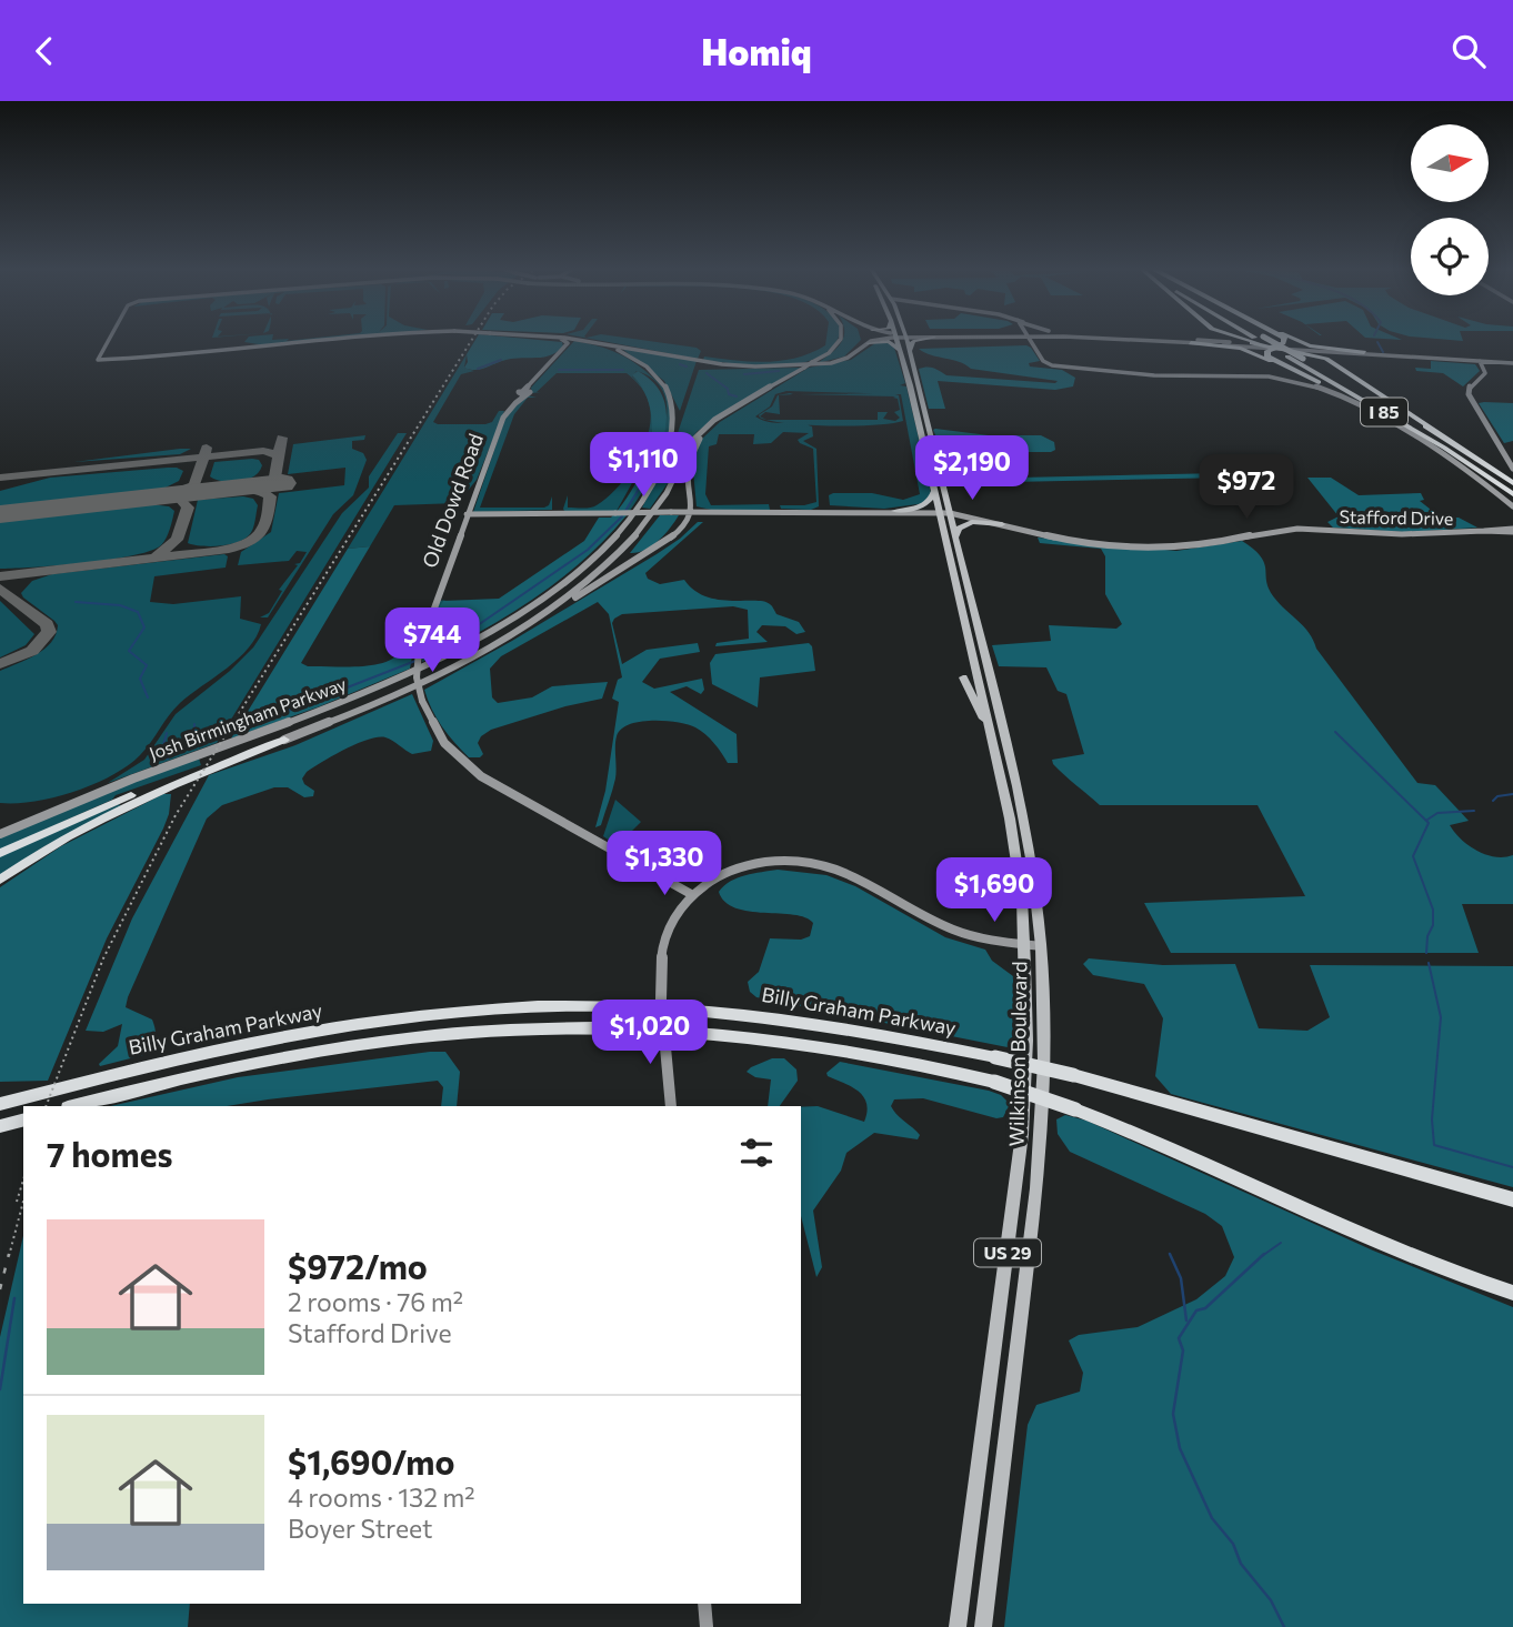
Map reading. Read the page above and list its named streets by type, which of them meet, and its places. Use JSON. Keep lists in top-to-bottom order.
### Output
{
  "streets": {
    "highway": ["I 85", "Billy Graham Parkway"],
    "main road": [
      "Old Dowd Road",
      "Stafford Drive",
      "Josh Birmingham Parkway",
      "Wilkinson Boulevard",
      "US 29"
    ]
  },
  "crossings": [
    ["Old Dowd Road", "Stafford Drive"],
    ["Stafford Drive", "Wilkinson Boulevard"]
  ],
  "north": "right",
  "page": {
    "header": "Homiq",
    "price": [
      "$1,110",
      "$2,190",
      "$972",
      "$744",
      "$1,330",
      "$1,690",
      "$1,020"
    ],
    "heading": "7 homes",
    "list": [
      {
        "name": "$972/mo",
        "note": "2 rooms · 76 m² · Stafford Drive"
      },
      {
        "name": "$1,690/mo",
        "note": "4 rooms · 132 m² · Boyer Street"
      }
    ]
  }
}
